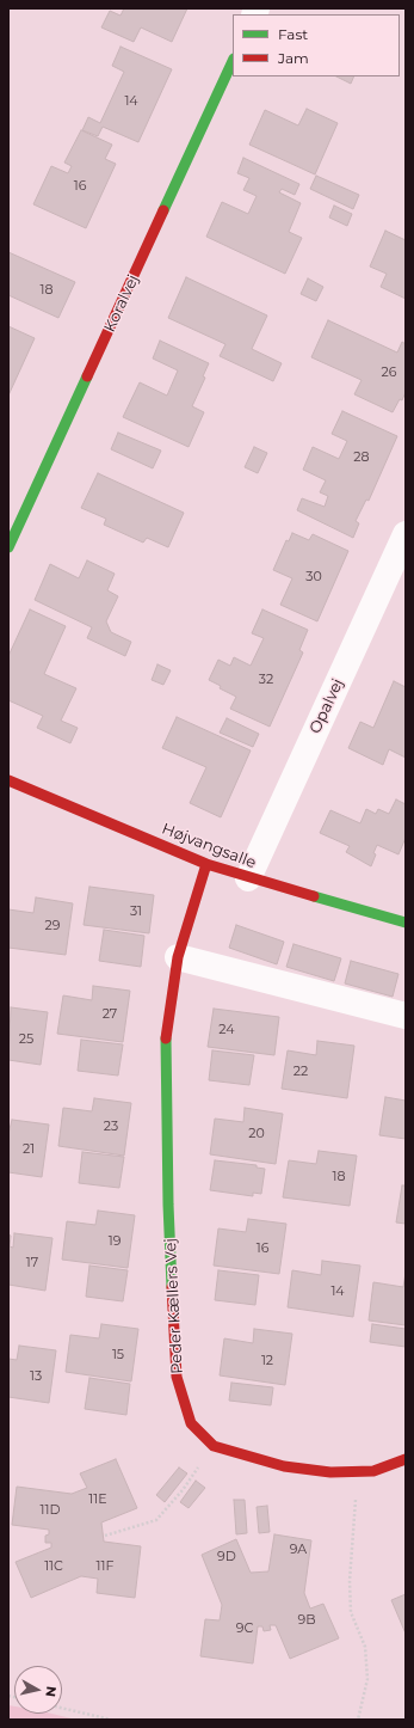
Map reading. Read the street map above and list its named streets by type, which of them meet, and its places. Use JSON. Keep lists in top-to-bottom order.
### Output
{
  "streets": {
    "street": [
      "Koralvej",
      "Opalvej",
      "Højvangsalle",
      "Peder Kællers Vej"
    ]
  },
  "crossings": [
    ["Opalvej", "Højvangsalle"],
    ["Højvangsalle", "Peder Kællers Vej"]
  ],
  "house_numbers": [
    "14",
    "16",
    "18",
    "26",
    "28",
    "30",
    "32",
    "31",
    "29",
    "27",
    "24",
    "25",
    "22",
    "23",
    "20",
    "21",
    "18",
    "19",
    "16",
    "17",
    "14",
    "15",
    "12",
    "13",
    "11E",
    "11D",
    "9A",
    "9D",
    "11C",
    "11F",
    "9B",
    "9C"
  ],
  "legend": ["Fast", "Jam"],
  "north": "right"
}
